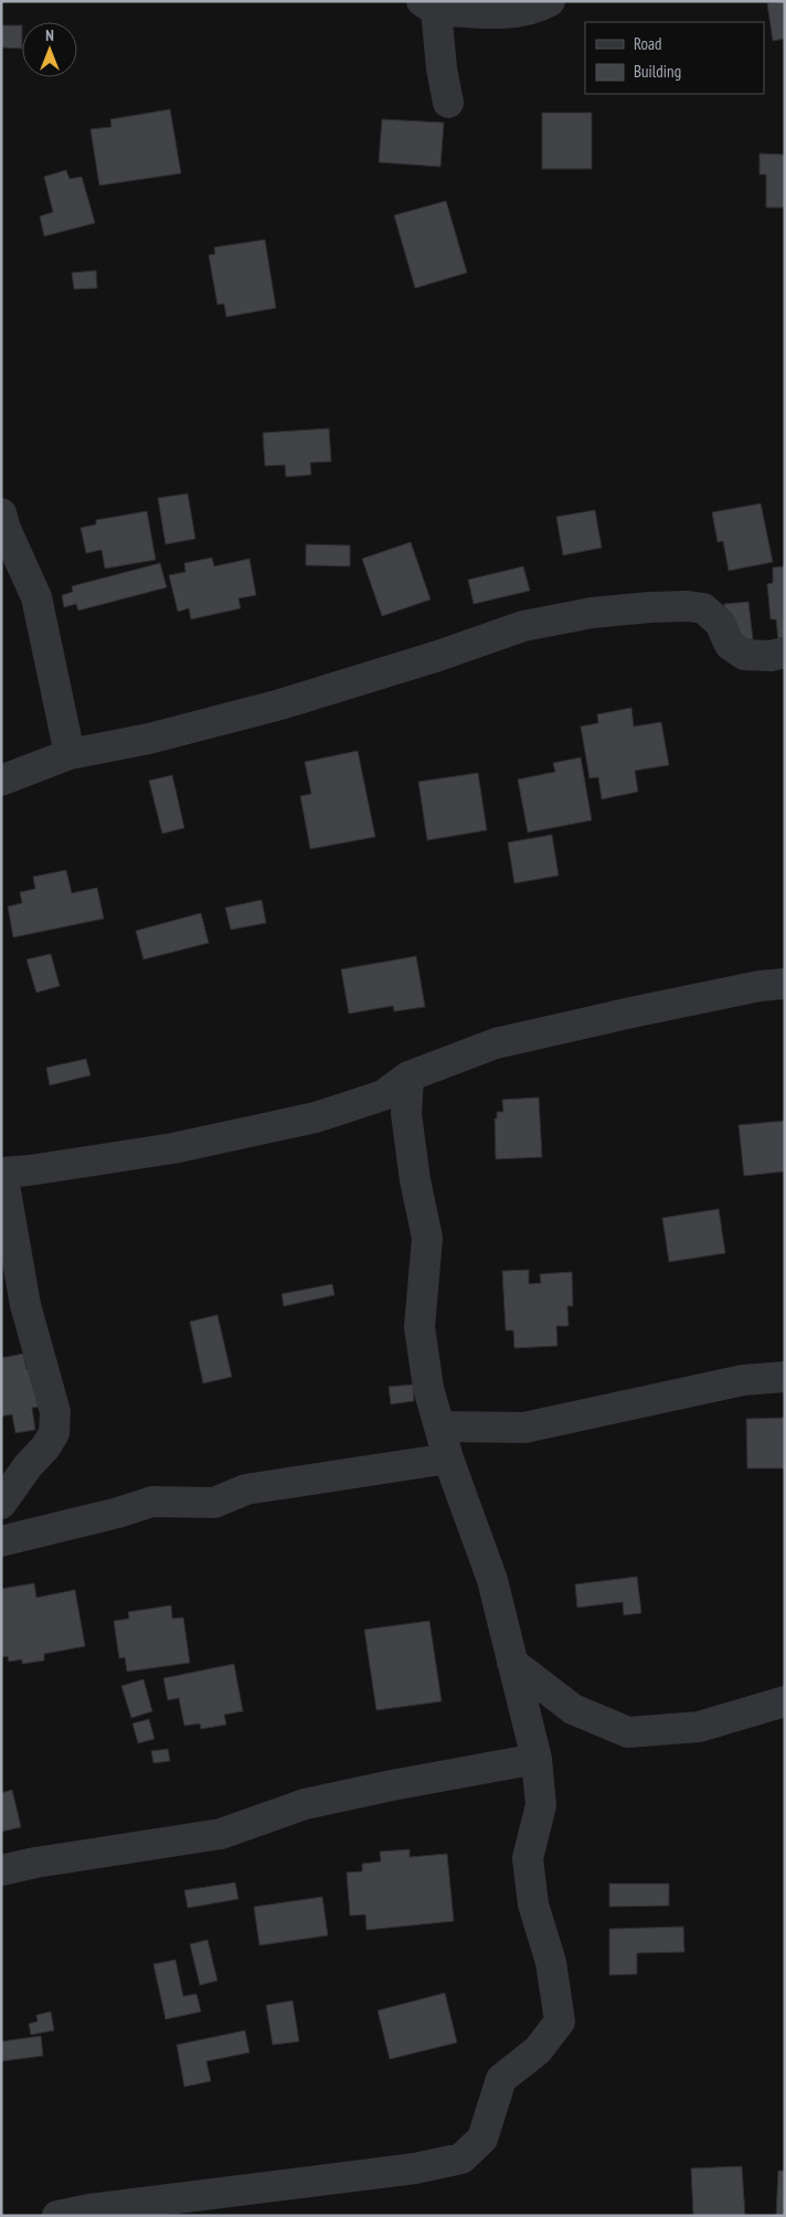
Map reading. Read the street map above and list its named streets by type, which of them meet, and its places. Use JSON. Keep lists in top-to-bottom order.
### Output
{
  "legend": ["Road", "Building"],
  "north": "top"
}
